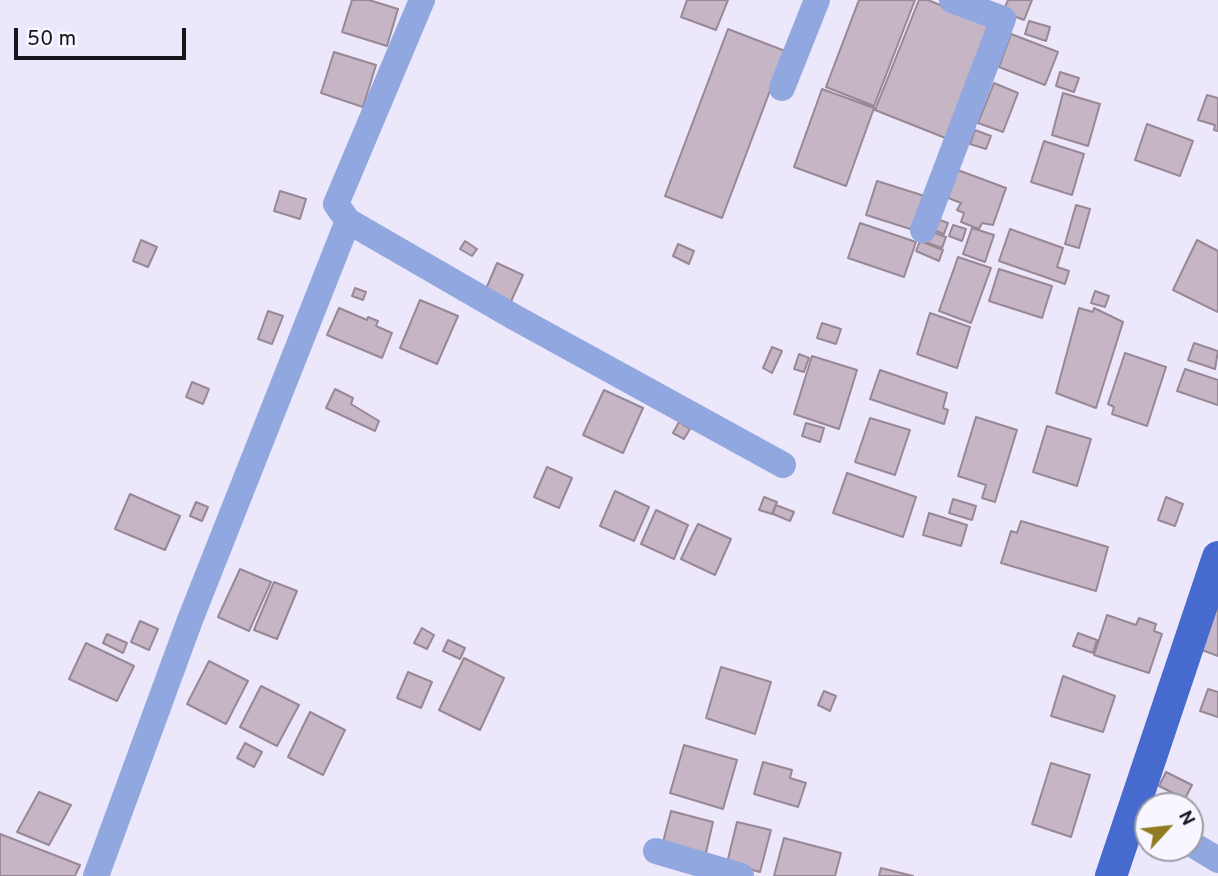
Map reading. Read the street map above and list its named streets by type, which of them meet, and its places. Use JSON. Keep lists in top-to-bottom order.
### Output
{
  "scale_bar": "50 m",
  "north": "top right"
}
